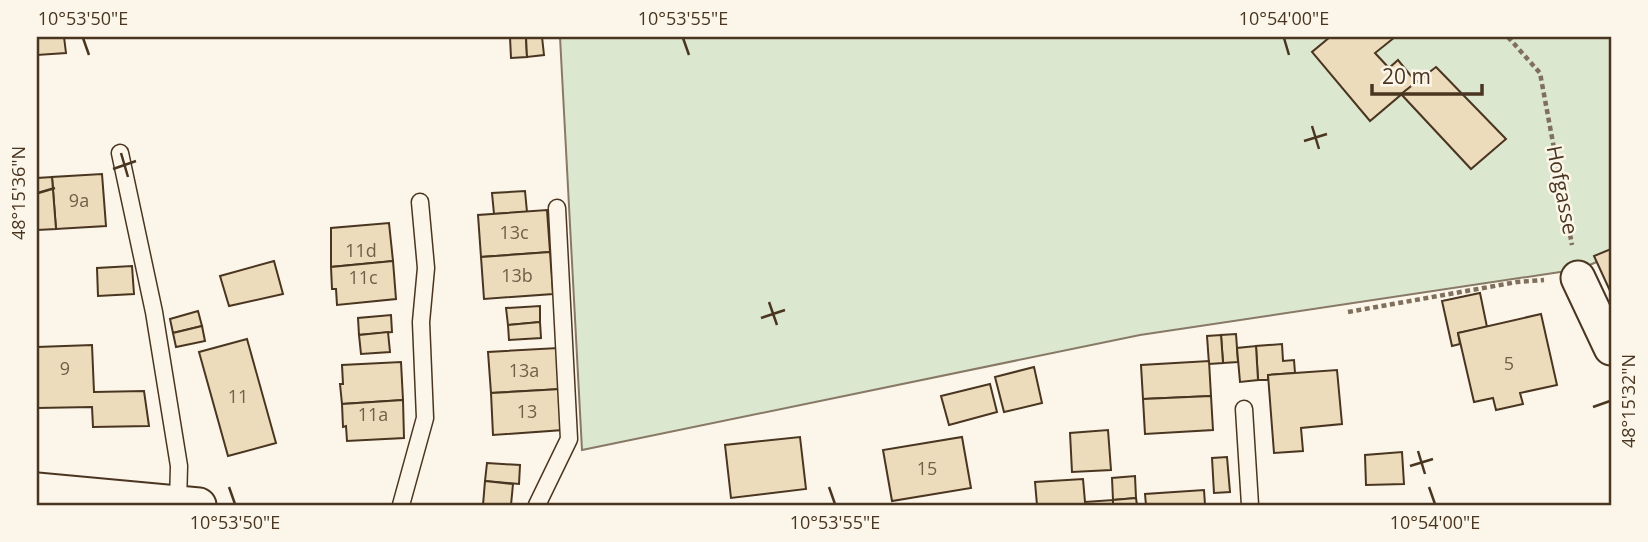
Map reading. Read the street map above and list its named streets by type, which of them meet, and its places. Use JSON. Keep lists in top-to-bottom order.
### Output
{
  "streets": {
    "path": ["Hofgasse"]
  },
  "house_numbers": [
    "9a",
    "13c",
    "11d",
    "13b",
    "11c",
    "5",
    "9",
    "13a",
    "11",
    "13",
    "11a",
    "15"
  ],
  "scale_bar": "20 m",
  "coordinates": [
    "10°53'50\"E",
    "10°53'55\"E",
    "10°54'00\"E",
    "48°15'36\"N",
    "48°15'32\"N"
  ]
}
